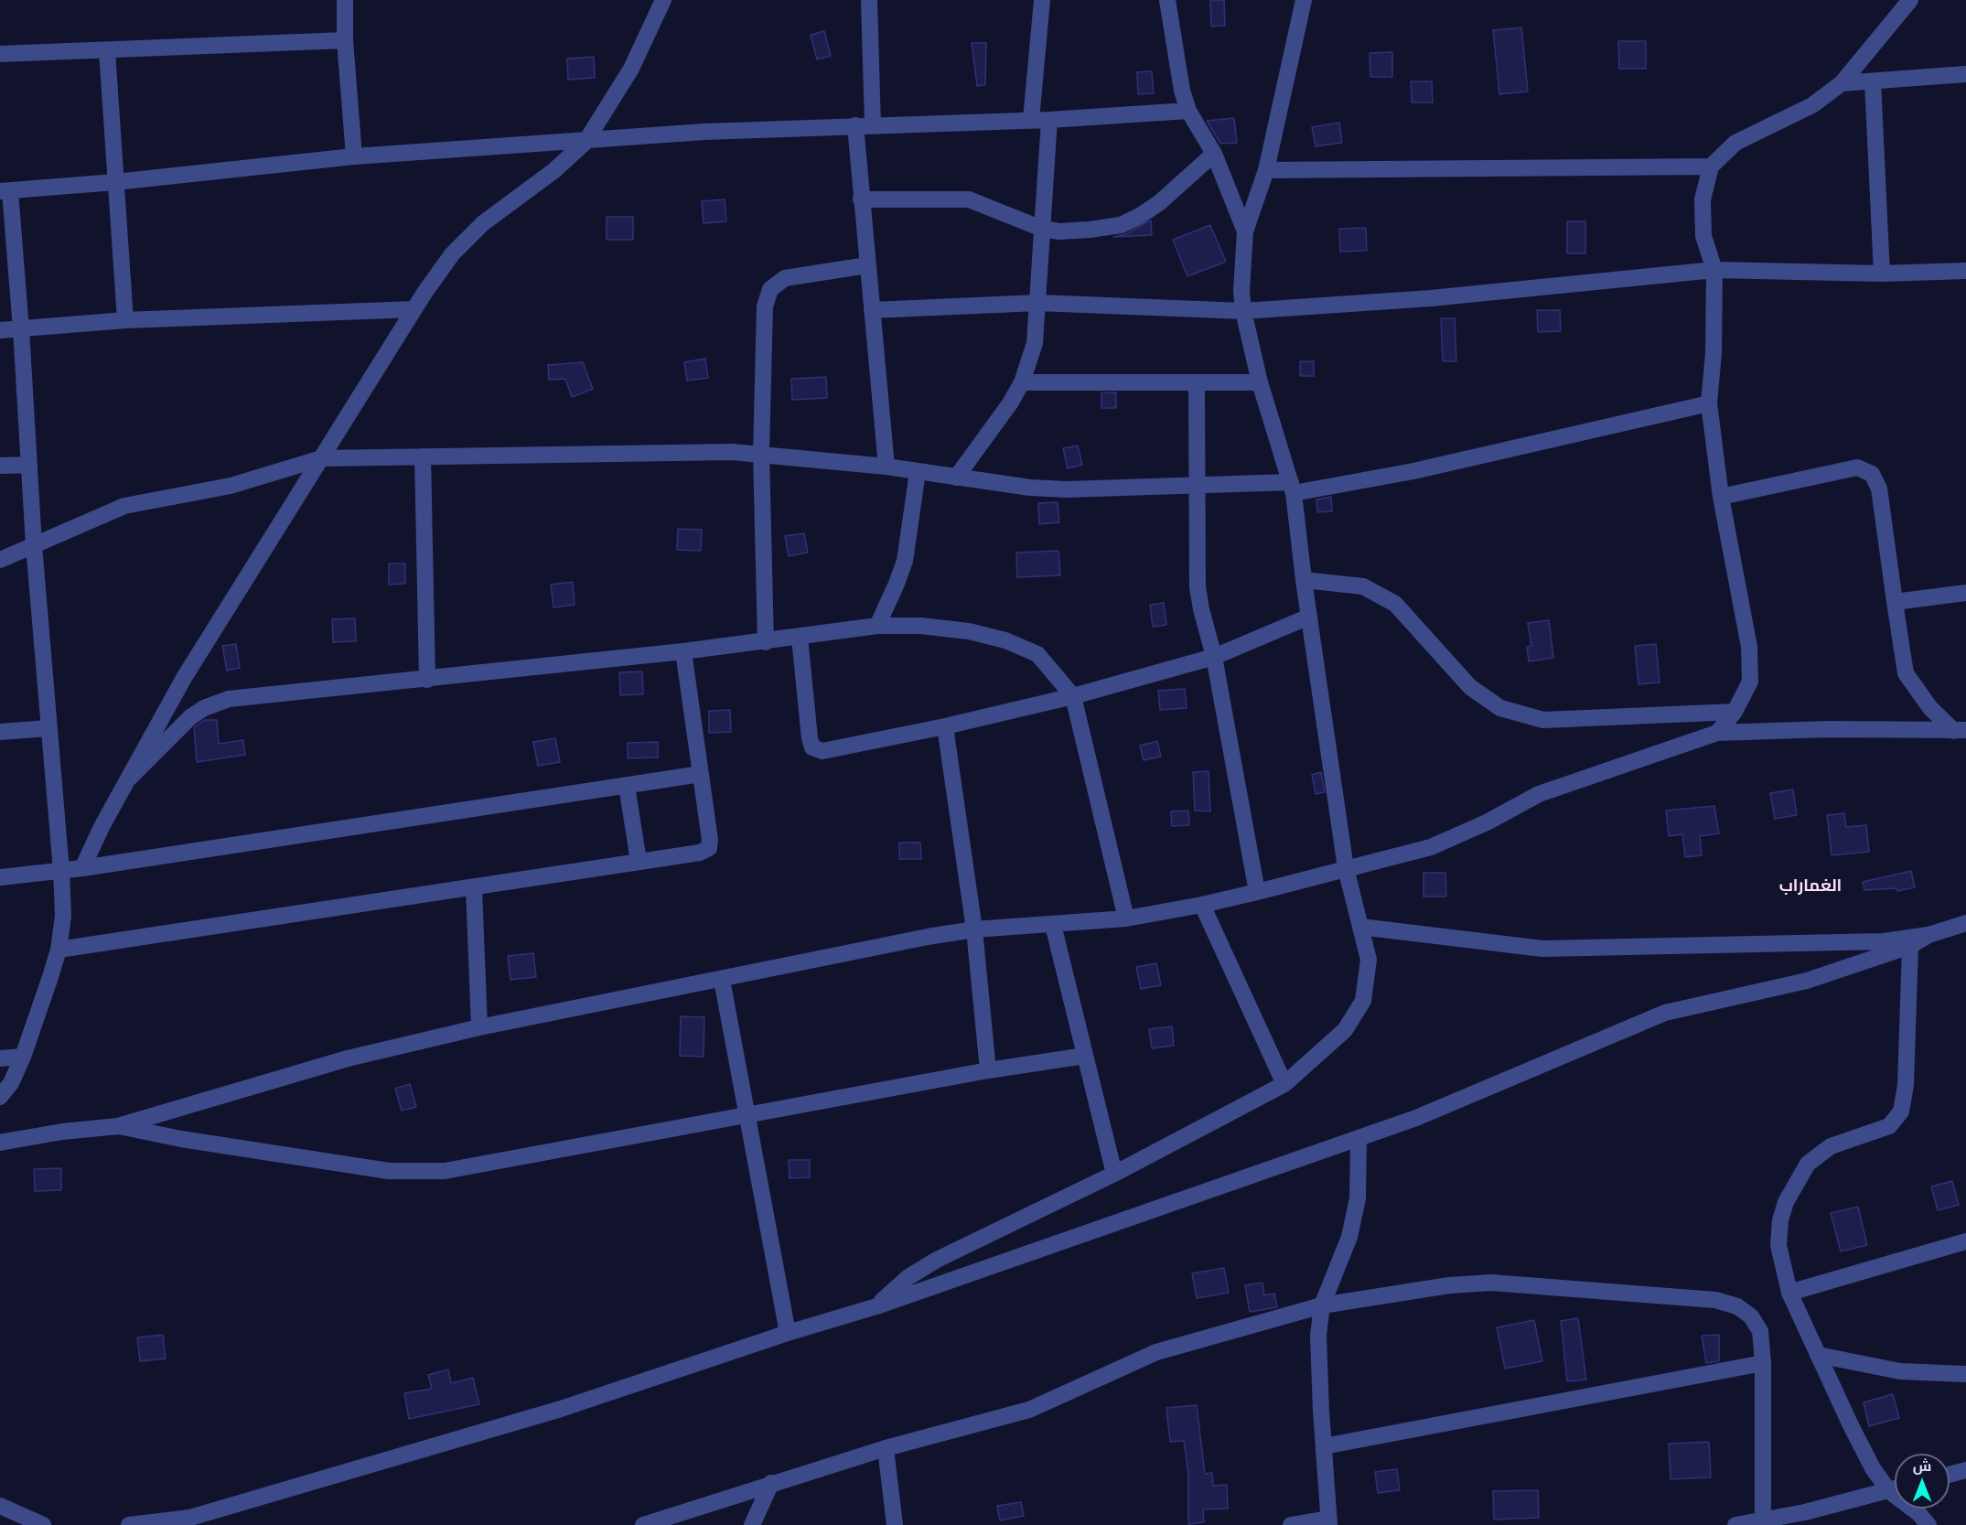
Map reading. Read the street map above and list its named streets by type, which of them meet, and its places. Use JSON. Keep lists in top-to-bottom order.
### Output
{
  "districts": ["الغماراب"],
  "north": "top"
}
